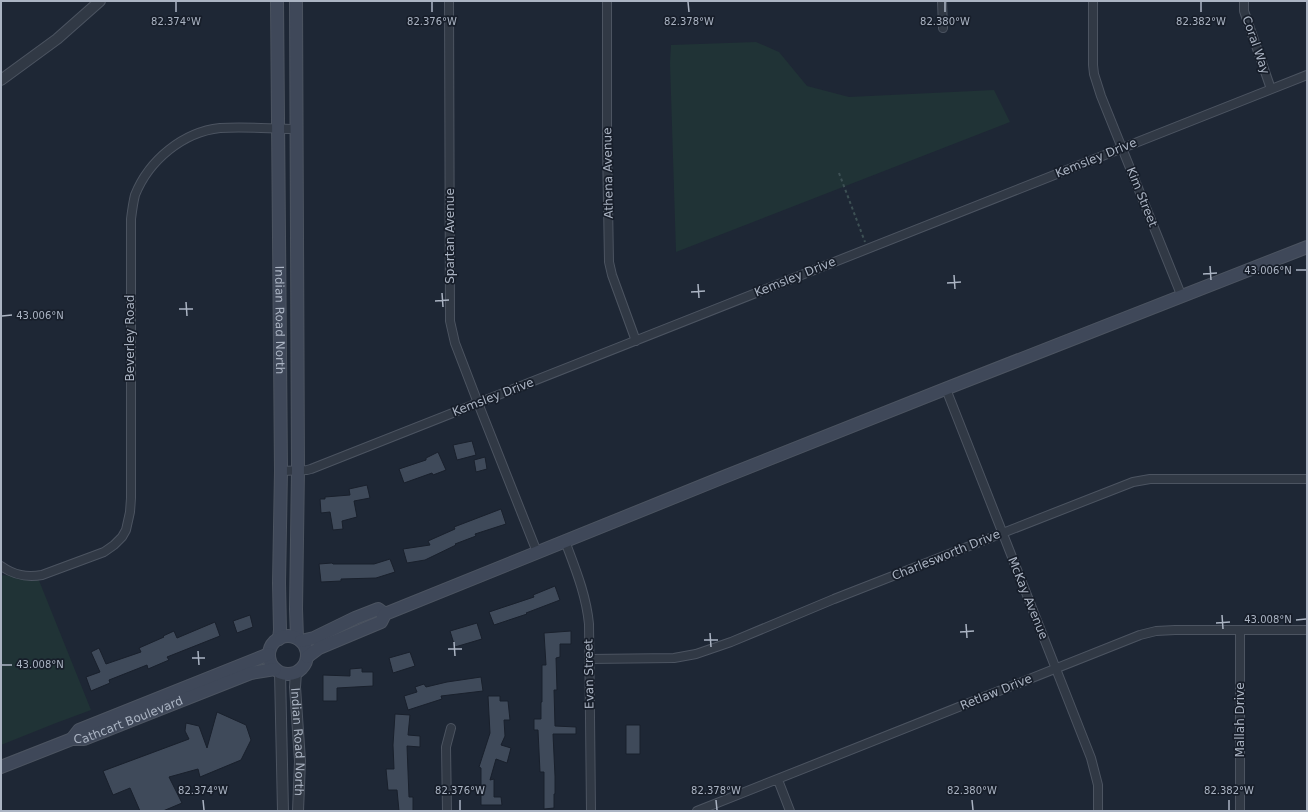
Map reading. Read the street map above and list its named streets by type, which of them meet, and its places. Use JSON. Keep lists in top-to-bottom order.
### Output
{
  "streets": {
    "main road": ["Indian Road North", "Cathcart Boulevard"],
    "street": [
      "Coral Way",
      "Kemsley Drive",
      "Athena Avenue",
      "Kim Street",
      "Spartan Avenue",
      "Beverley Road",
      "Charlesworth Drive",
      "McKay Avenue",
      "Evan Street",
      "Retlaw Drive",
      "Mallah Drive"
    ]
  },
  "crossings": [
    ["Coral Way", "Kemsley Drive"],
    ["Kemsley Drive", "Athena Avenue"],
    ["Kemsley Drive", "Kim Street"],
    ["Kemsley Drive", "Spartan Avenue"],
    ["Kemsley Drive", "Indian Road North"],
    ["Indian Road North", "Beverley Road"],
    ["Indian Road North", "Cathcart Boulevard"],
    ["Charlesworth Drive", "McKay Avenue"],
    ["Charlesworth Drive", "Evan Street"],
    ["McKay Avenue", "Retlaw Drive"],
    ["Retlaw Drive", "Mallah Drive"]
  ],
  "coordinates": [
    "82.374°W",
    "82.376°W",
    "82.378°W",
    "82.380°W",
    "82.382°W",
    "43.006°N",
    "43.008°N"
  ]
}
